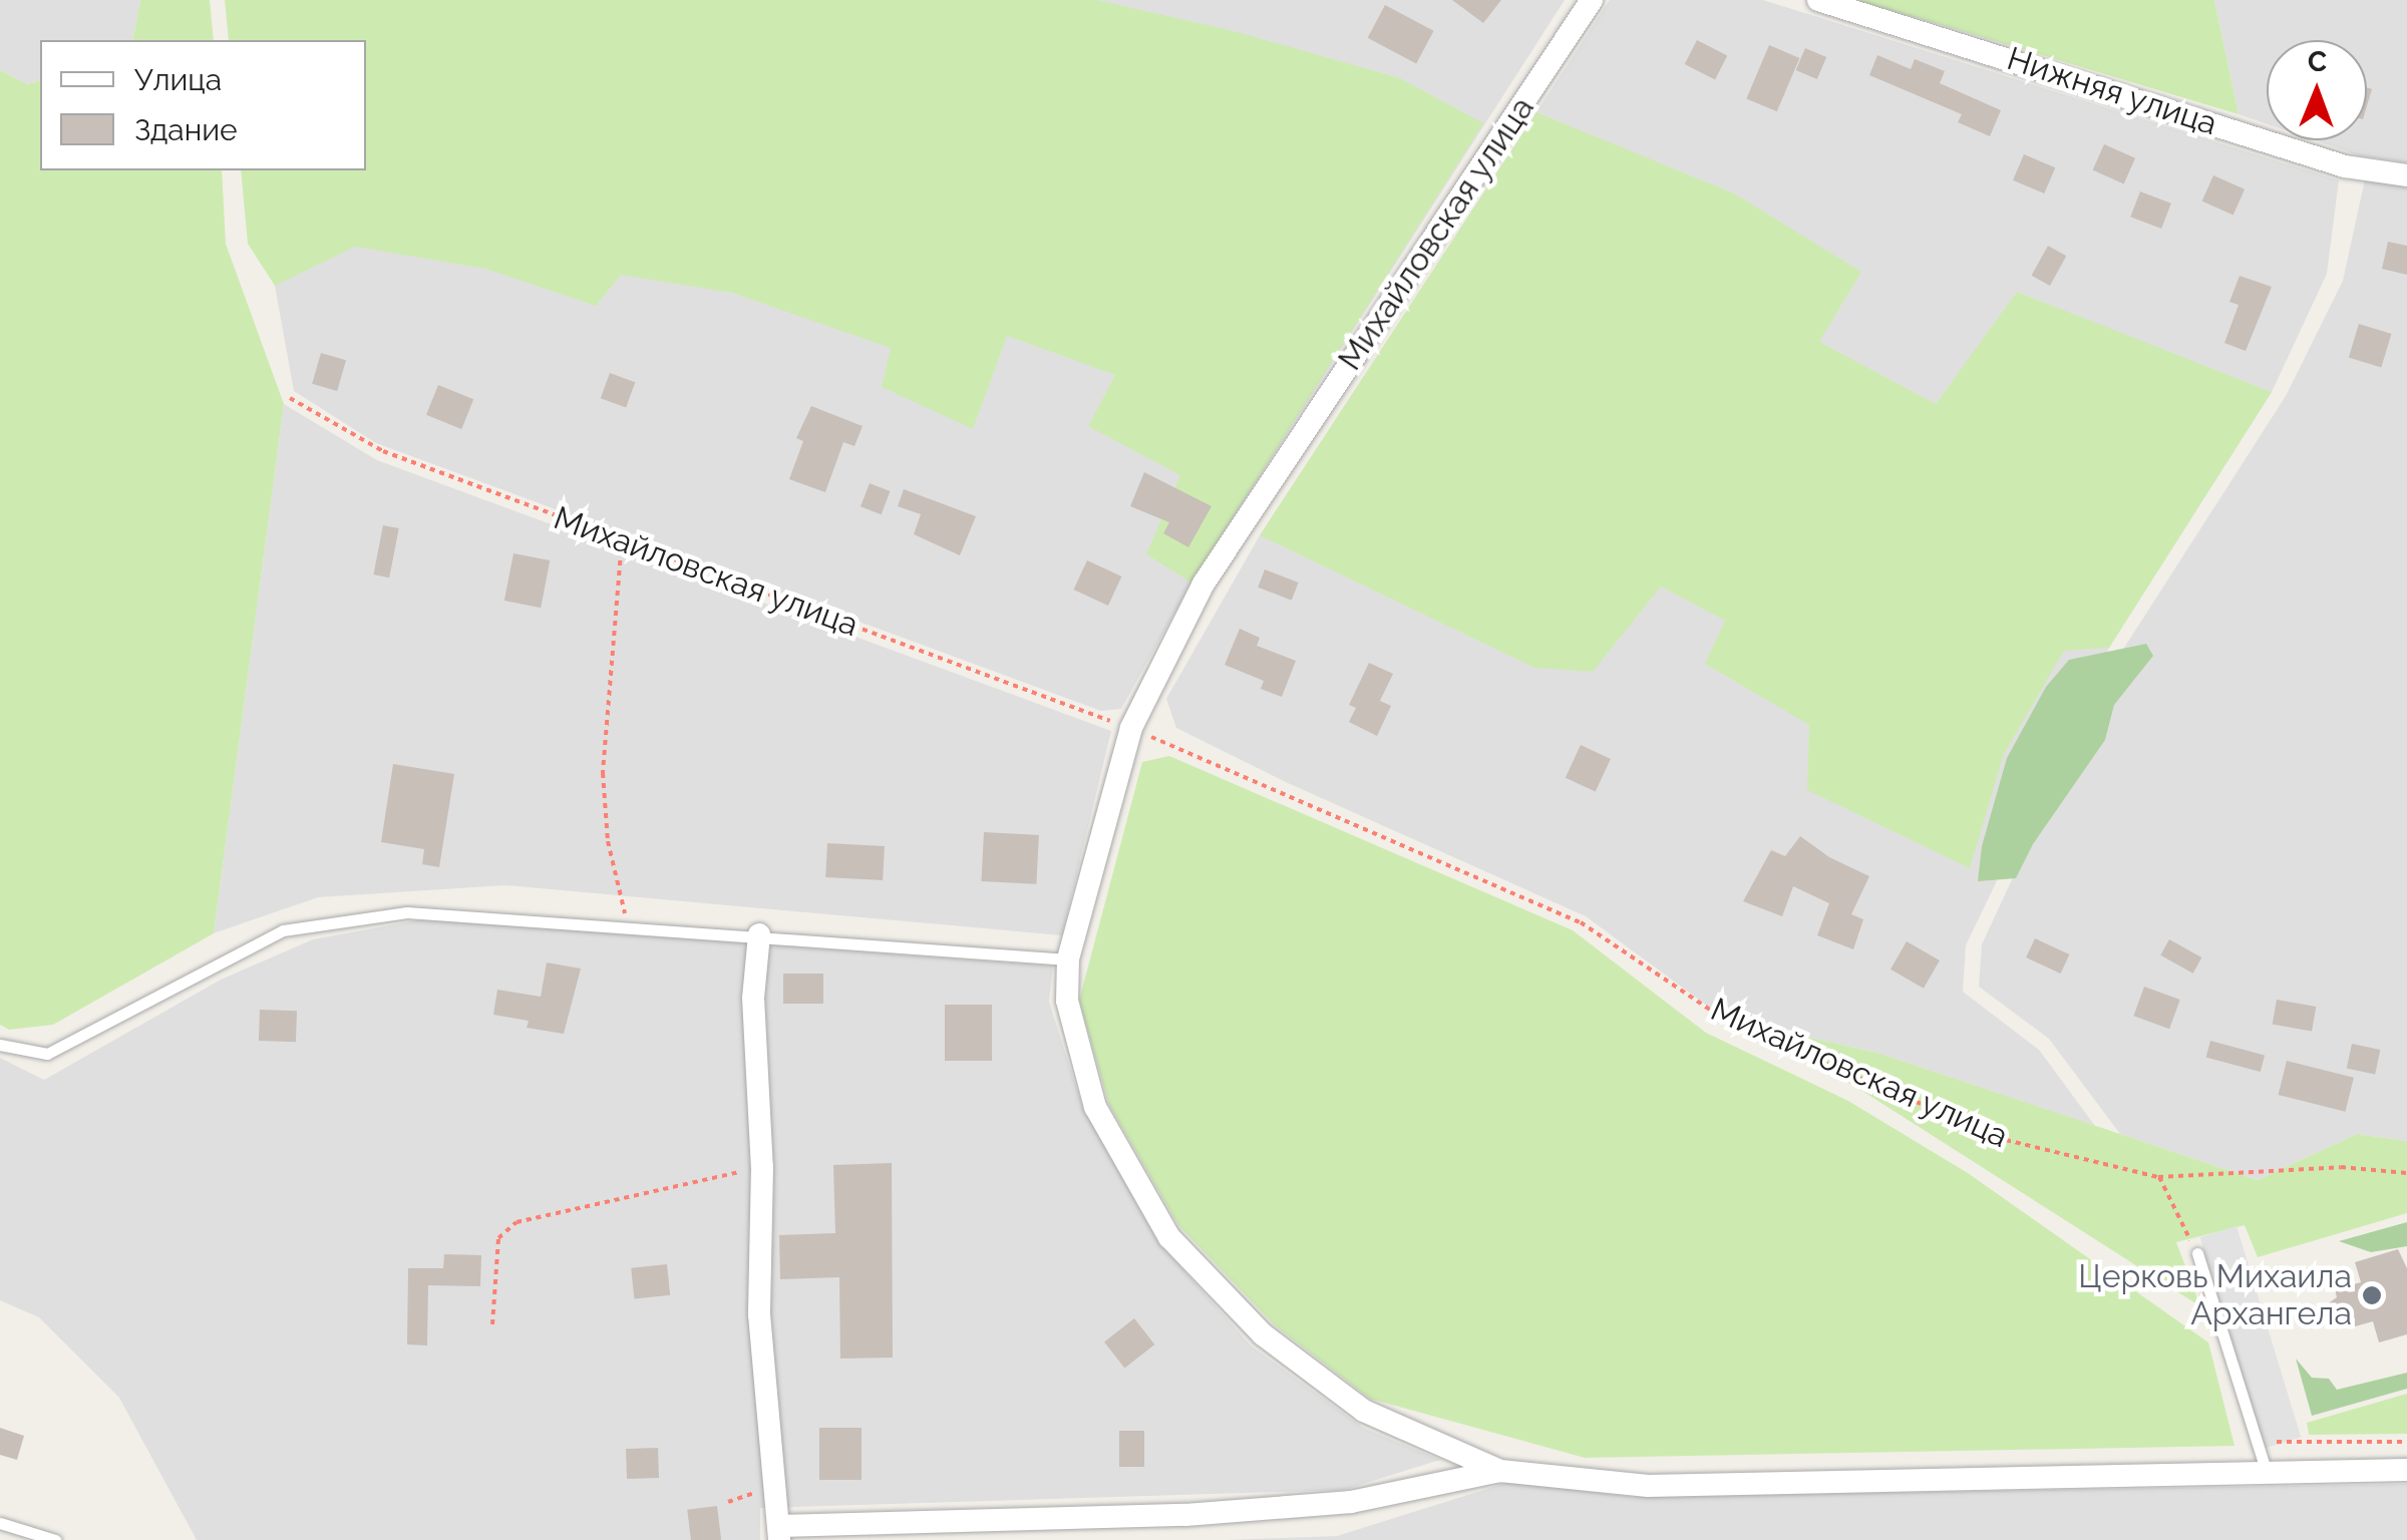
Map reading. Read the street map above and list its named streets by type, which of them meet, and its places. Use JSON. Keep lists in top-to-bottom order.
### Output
{
  "streets": {
    "street": ["Нижняя улица", "Михайловская улица"]
  },
  "places": ["Церковь Михаила Архангела"],
  "legend": ["Улица", "Здание"],
  "north": "top"
}
